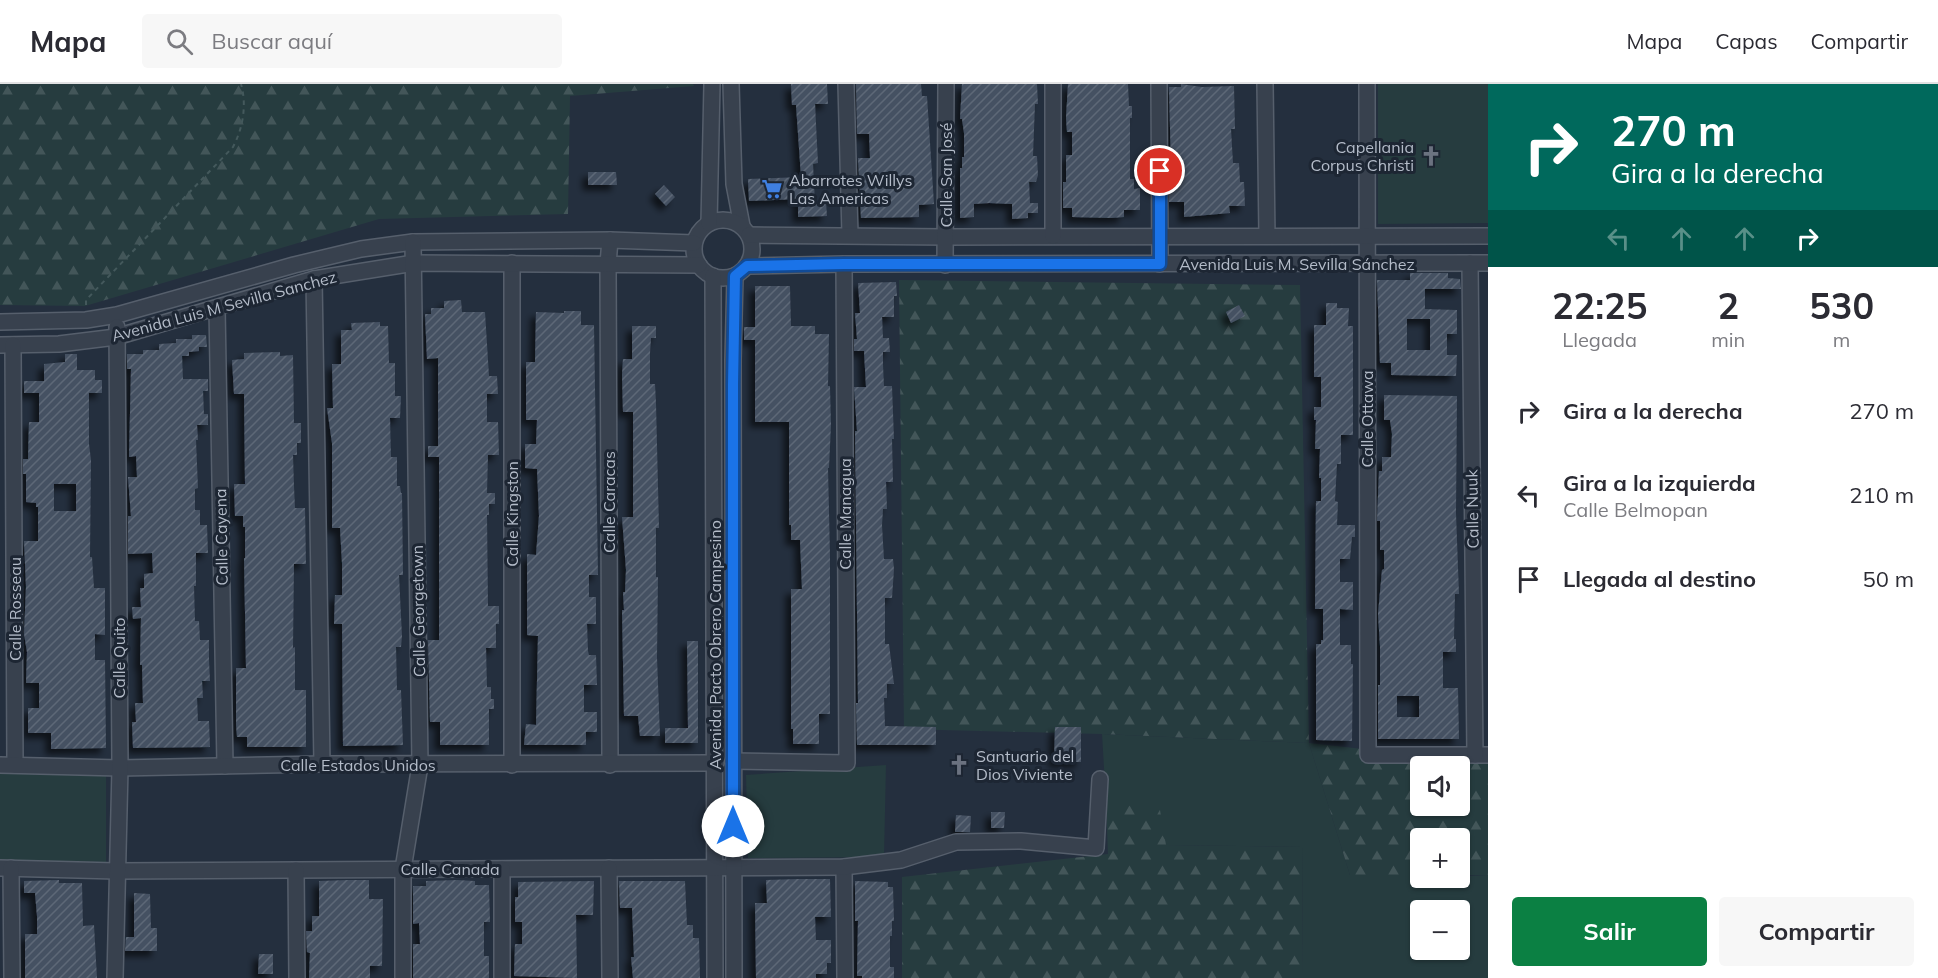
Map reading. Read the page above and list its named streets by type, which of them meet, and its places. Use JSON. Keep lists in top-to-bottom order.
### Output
{
  "streets": {
    "street": [
      "Calle San José",
      "Avenida Luis M. Sevilla Sánchez",
      "Avenida Luis M Sevilla Sanchez",
      "Calle Ottawa",
      "Calle Caracas",
      "Calle Nuuk",
      "Calle Kingston",
      "Calle Managua",
      "Calle Cayena",
      "Calle Rosseau",
      "Calle Georgetown",
      "Avenida Pacto Obrero Campesino",
      "Calle Quito",
      "Calle Estados Unidos",
      "Calle Canada"
    ]
  },
  "crossings": [
    ["Calle San José", "Avenida Luis M. Sevilla Sánchez"],
    ["Avenida Luis M. Sevilla Sánchez", "Avenida Luis M Sevilla Sanchez"],
    ["Avenida Luis M. Sevilla Sánchez", "Calle Ottawa"],
    ["Avenida Luis M. Sevilla Sánchez", "Calle Nuuk"],
    ["Avenida Luis M. Sevilla Sánchez", "Calle Managua"],
    ["Avenida Luis M. Sevilla Sánchez", "Avenida Pacto Obrero Campesino"],
    ["Avenida Luis M Sevilla Sanchez", "Calle Caracas"],
    ["Avenida Luis M Sevilla Sanchez", "Calle Kingston"],
    ["Avenida Luis M Sevilla Sanchez", "Calle Cayena"],
    ["Avenida Luis M Sevilla Sanchez", "Calle Rosseau"],
    ["Avenida Luis M Sevilla Sanchez", "Calle Georgetown"],
    ["Avenida Luis M Sevilla Sanchez", "Avenida Pacto Obrero Campesino"],
    ["Avenida Luis M Sevilla Sanchez", "Calle Quito"],
    ["Calle Ottawa", "Calle Nuuk"],
    ["Calle Caracas", "Calle Estados Unidos"],
    ["Calle Kingston", "Calle Estados Unidos"],
    ["Calle Managua", "Avenida Pacto Obrero Campesino"],
    ["Calle Cayena", "Calle Estados Unidos"],
    ["Calle Rosseau", "Calle Estados Unidos"],
    ["Calle Georgetown", "Calle Estados Unidos"],
    ["Calle Georgetown", "Calle Canada"],
    ["Avenida Pacto Obrero Campesino", "Calle Estados Unidos"],
    ["Avenida Pacto Obrero Campesino", "Calle Canada"],
    ["Calle Quito", "Calle Estados Unidos"],
    ["Calle Quito", "Calle Canada"]
  ],
  "places": {
    "church": ["Capellania Corpus Christi", "Santuario del Dios Viviente"],
    "supermarket": ["Abarrotes Willys Las Americas"]
  },
  "page": {
    "header": "Mapa",
    "search": "Buscar aquí",
    "nav": ["Mapa", "Capas", "Compartir"],
    "turn": ["270 m", "Gira a la derecha"],
    "eta": [
      "22:25",
      "Llegada",
      "2",
      "min",
      "530",
      "m"
    ],
    "list": [
      {
        "name": "Gira a la derecha",
        "value": "270 m"
      },
      {
        "name": "Gira a la izquierda",
        "note": "Calle Belmopan",
        "value": "210 m"
      },
      {
        "name": "Llegada al destino",
        "value": "50 m"
      }
    ],
    "map_buttons": ["+", "−"],
    "buttons": ["Salir", "Compartir"]
  }
}
